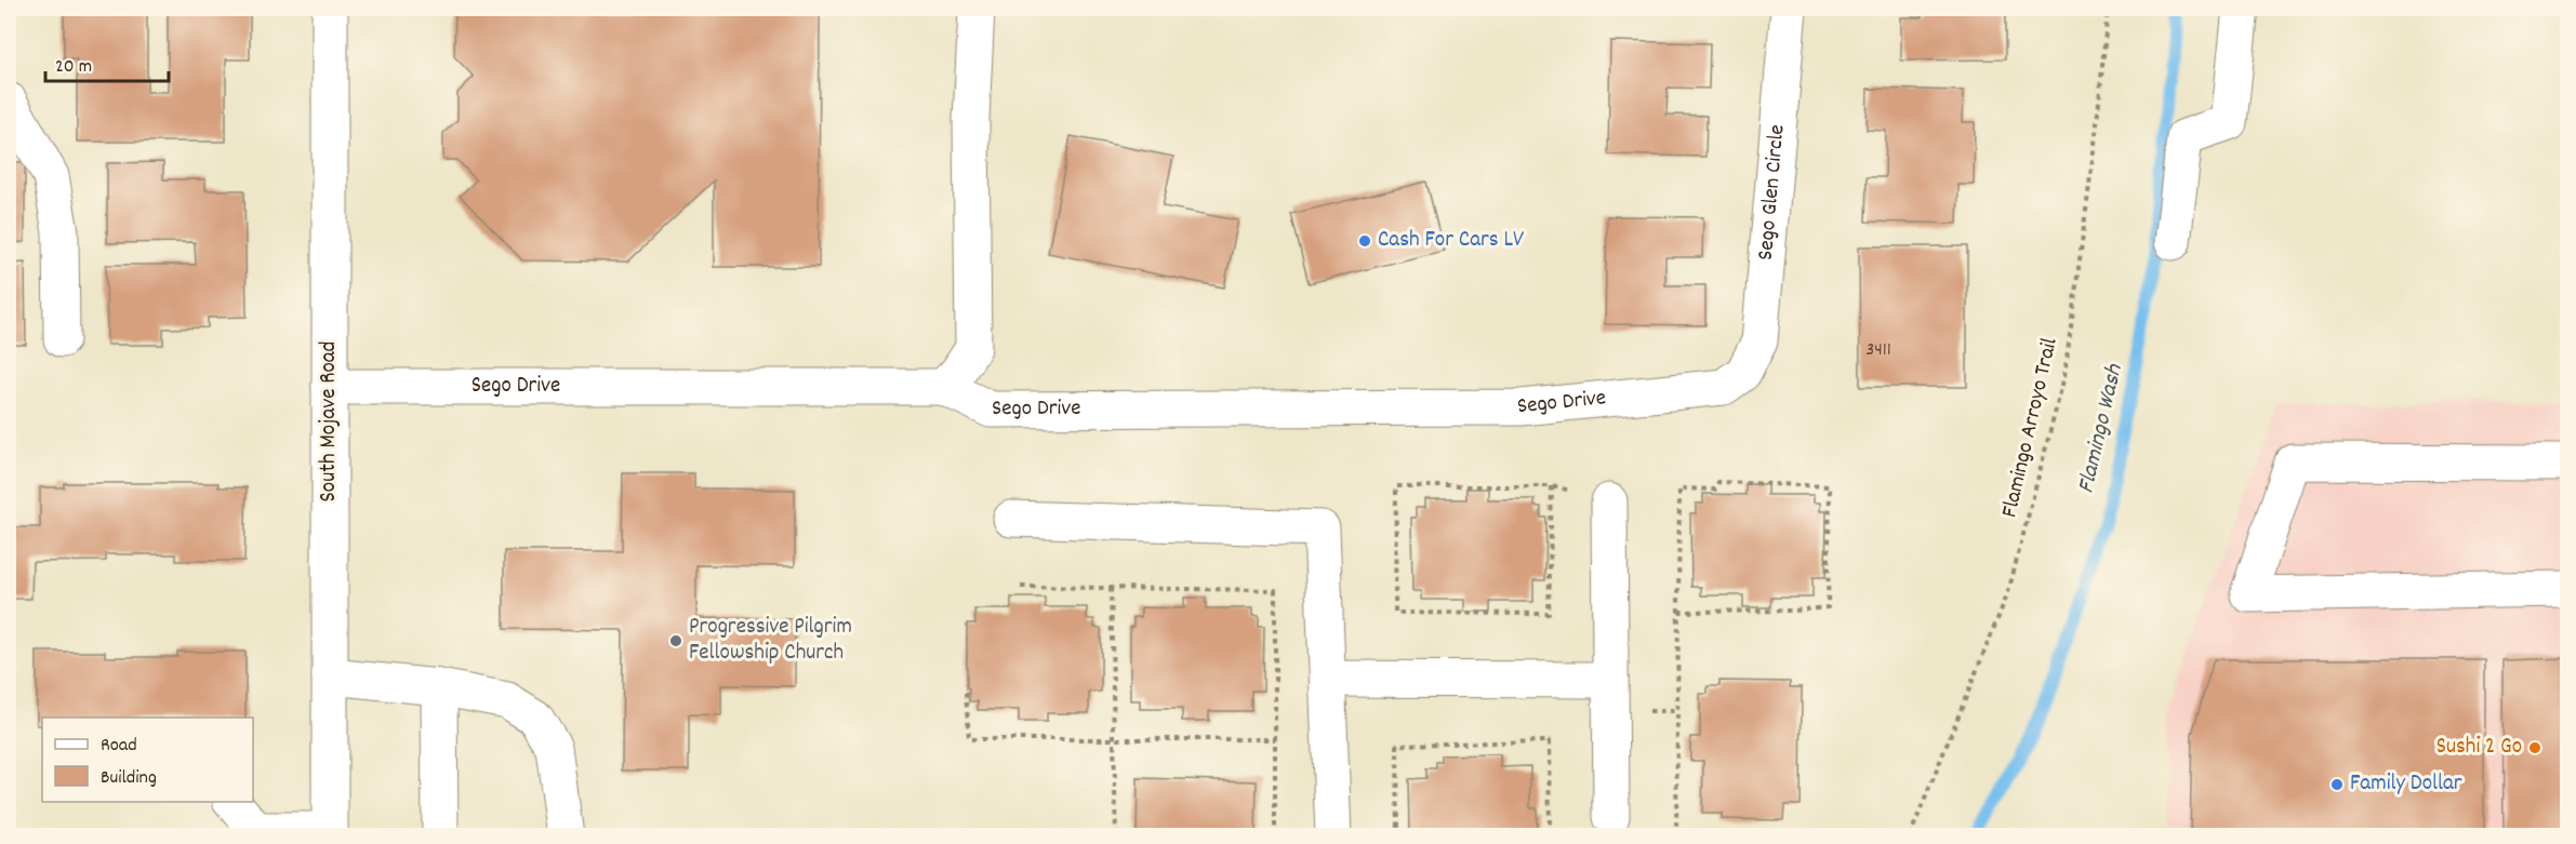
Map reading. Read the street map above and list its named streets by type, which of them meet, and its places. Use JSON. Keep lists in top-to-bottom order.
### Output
{
  "streets": {
    "street": ["Sego Glen Circle", "Sego Drive", "South Mojave Road"],
    "path": ["Flamingo Arroyo Trail"]
  },
  "crossings": [
    ["Sego Glen Circle", "Sego Drive"],
    ["Sego Drive", "South Mojave Road"]
  ],
  "water": ["Flamingo Wash"],
  "places": [
    "Cash For Cars LV",
    "Progressive Pilgrim Fellowship Church",
    "Sushi 2 Go",
    "Family Dollar"
  ],
  "house_numbers": ["3411"],
  "legend": ["Road", "Building"],
  "scale_bar": "20 m"
}
